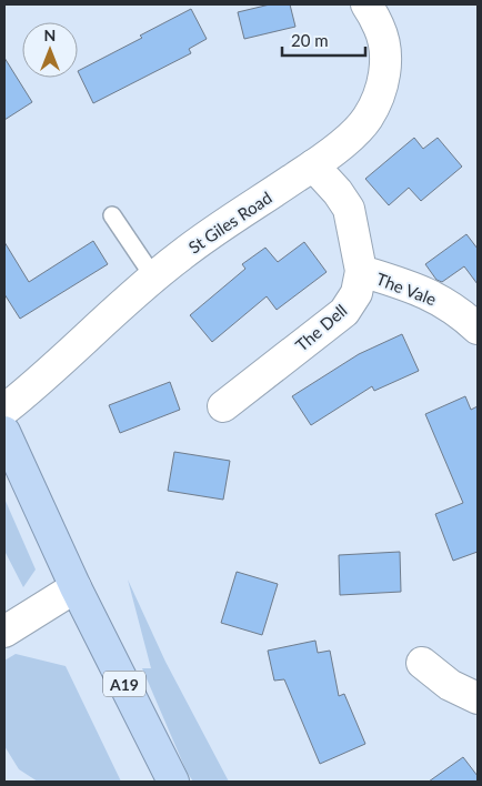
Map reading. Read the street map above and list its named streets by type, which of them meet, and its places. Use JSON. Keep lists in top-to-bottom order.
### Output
{
  "streets": {
    "highway": ["A19"],
    "street": ["St Giles Road", "The Vale", "The Dell"]
  },
  "crossings": [
    ["St Giles Road", "The Dell"],
    ["The Vale", "The Dell"]
  ],
  "scale_bar": "20 m",
  "north": "top"
}
